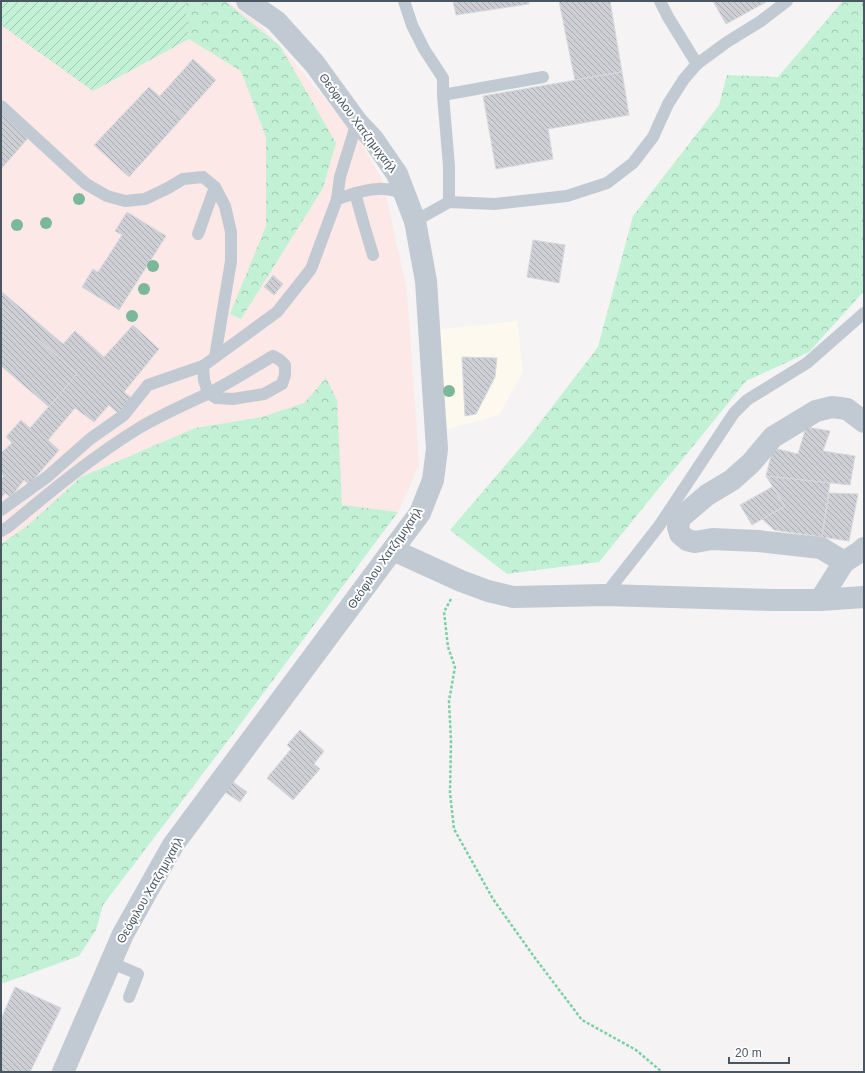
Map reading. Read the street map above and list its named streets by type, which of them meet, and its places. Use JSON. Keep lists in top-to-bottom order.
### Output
{
  "streets": {
    "street": ["Θεόφιλου Χατζημιχαήλ"]
  },
  "scale_bar": "20 m"
}
